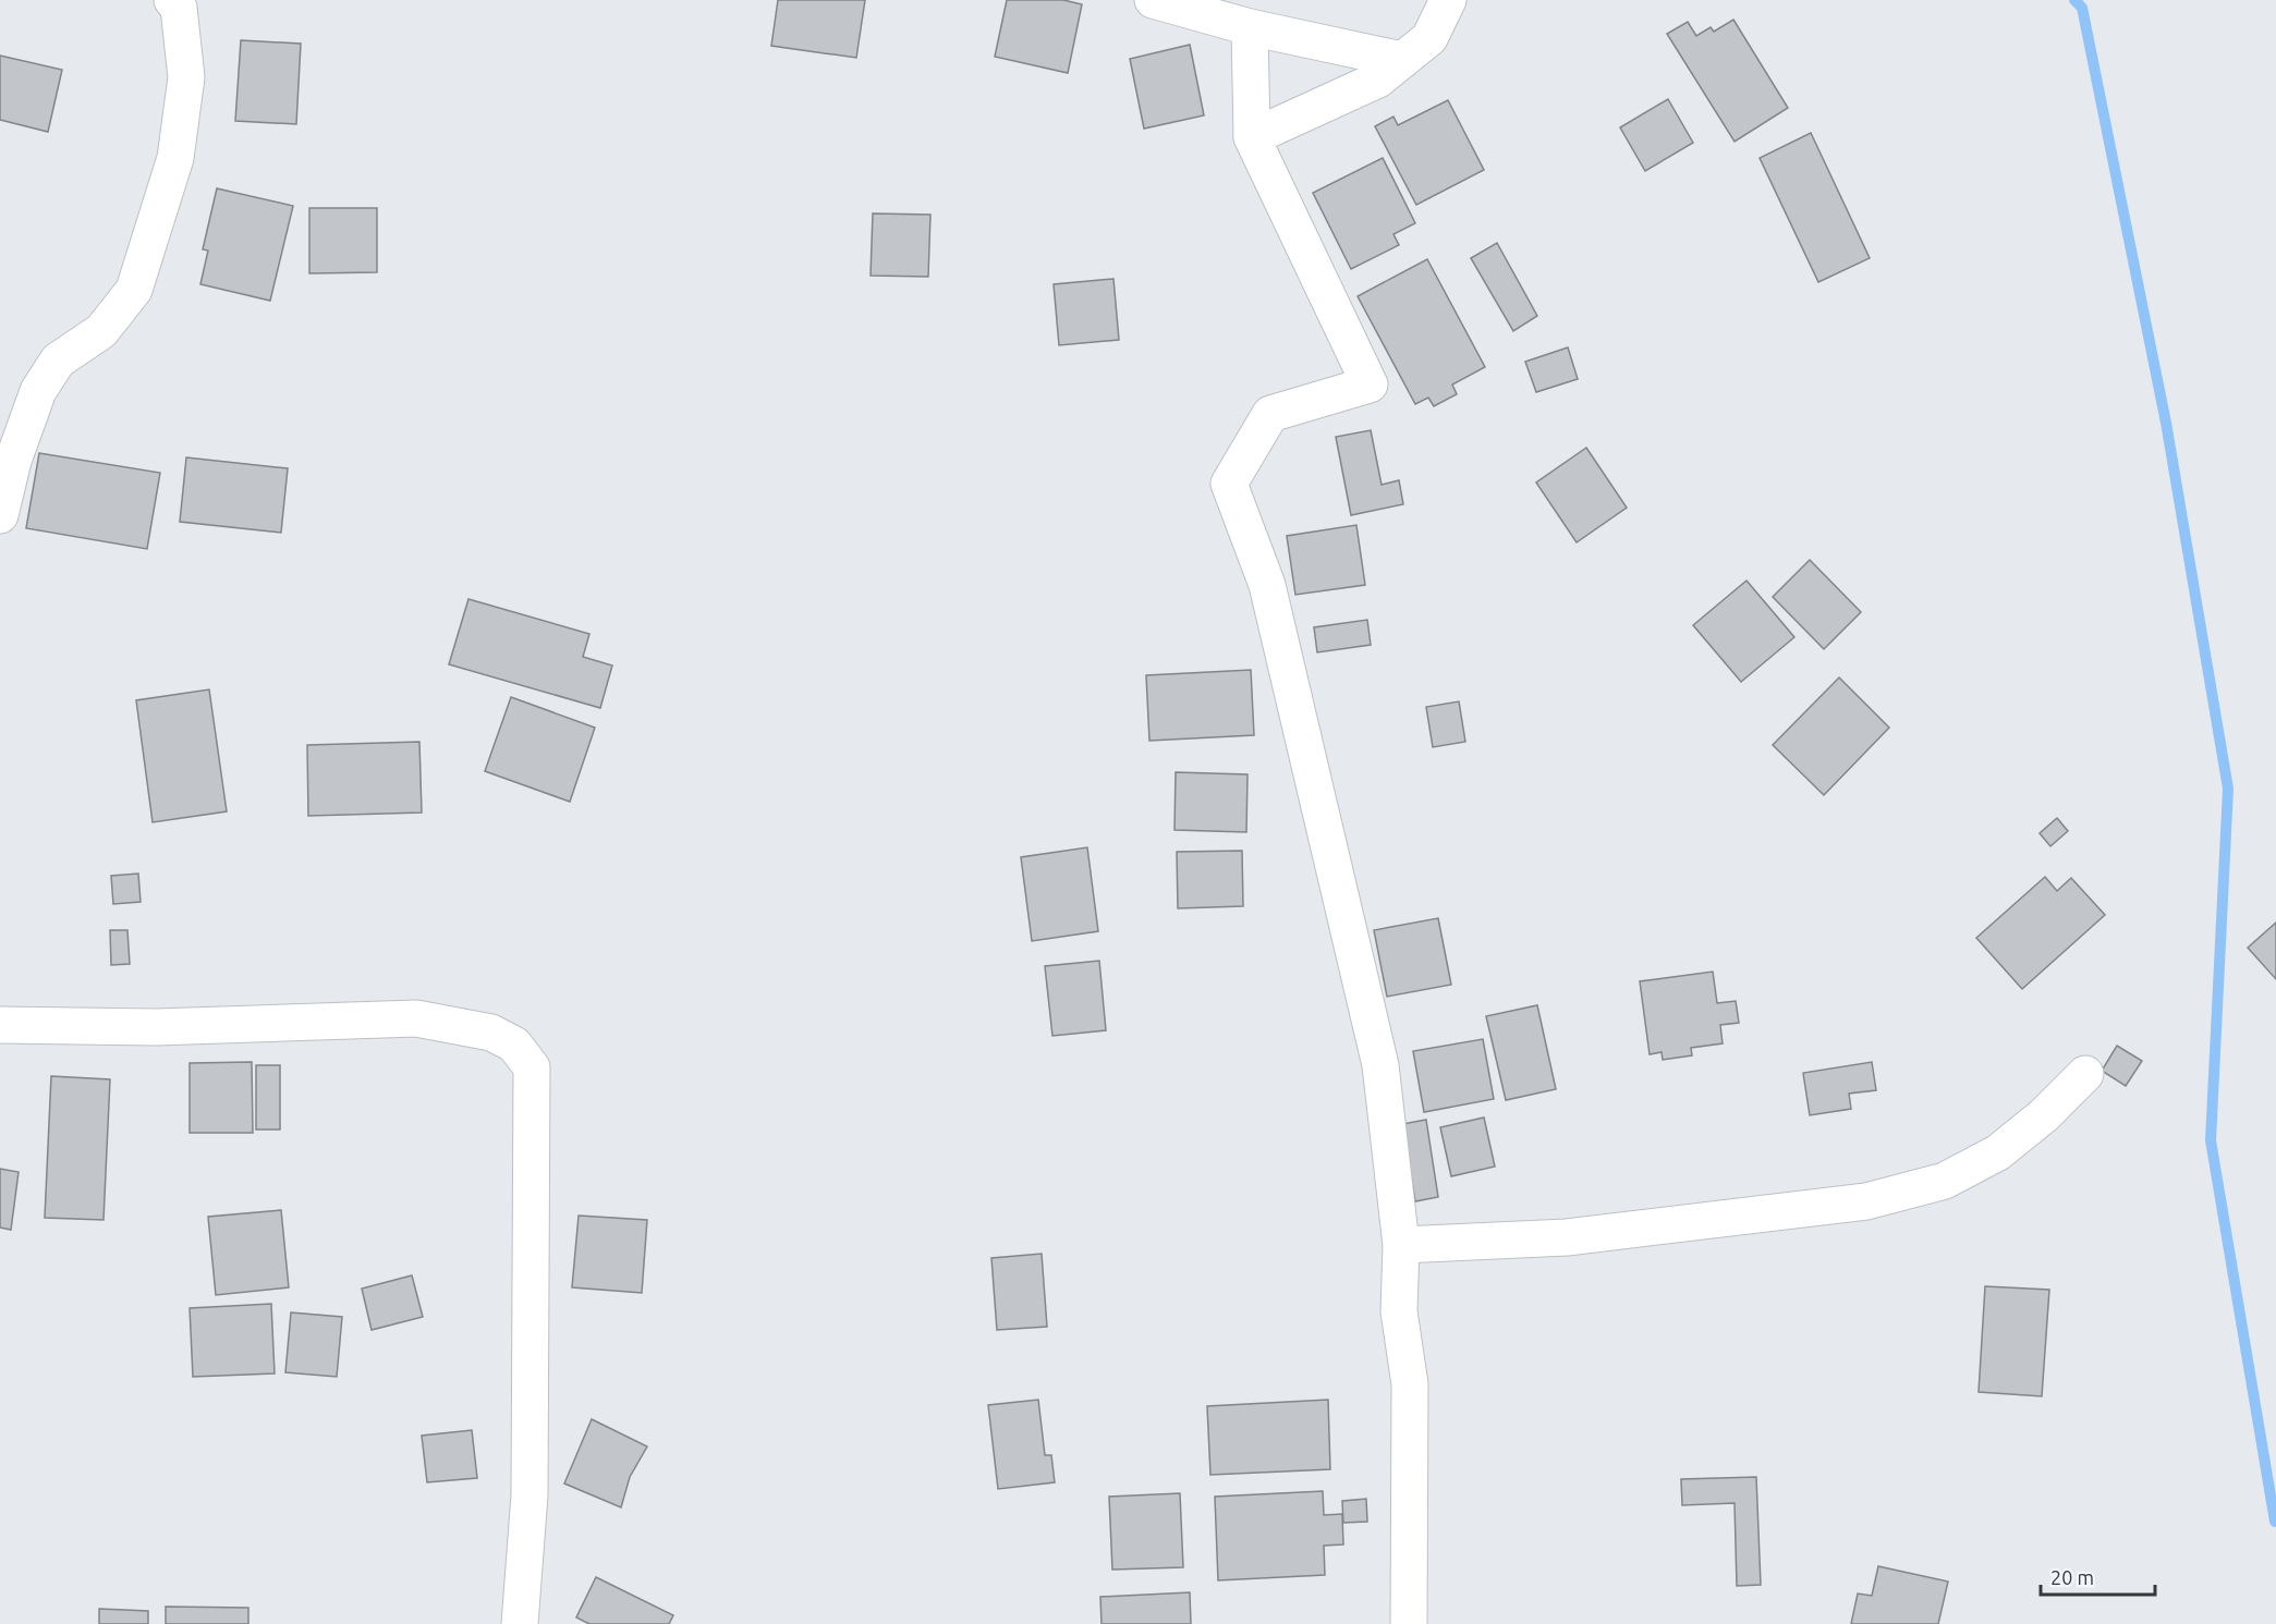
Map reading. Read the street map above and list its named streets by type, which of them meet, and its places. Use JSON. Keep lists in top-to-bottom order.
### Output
{
  "scale_bar": "20 m"
}
